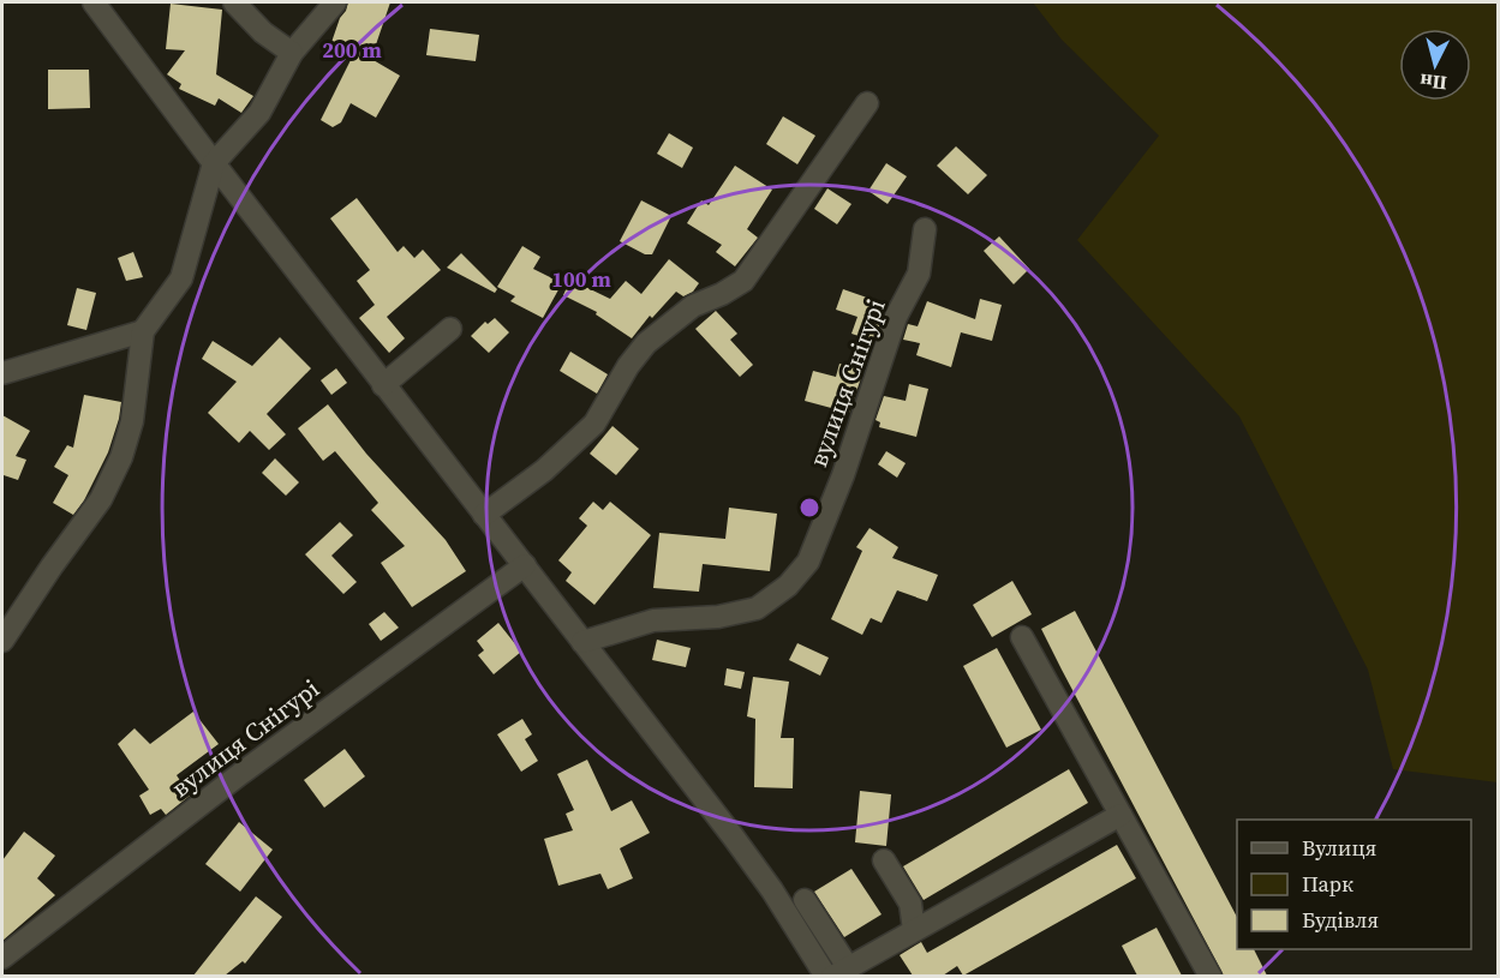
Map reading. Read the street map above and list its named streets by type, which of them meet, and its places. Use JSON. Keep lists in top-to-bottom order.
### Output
{
  "streets": {
    "street": ["вулиця Снігурі"]
  },
  "legend": ["Вулиця", "Парк", "Будівля"],
  "north": "bottom",
  "rings": ["200 m", "100 m"]
}
